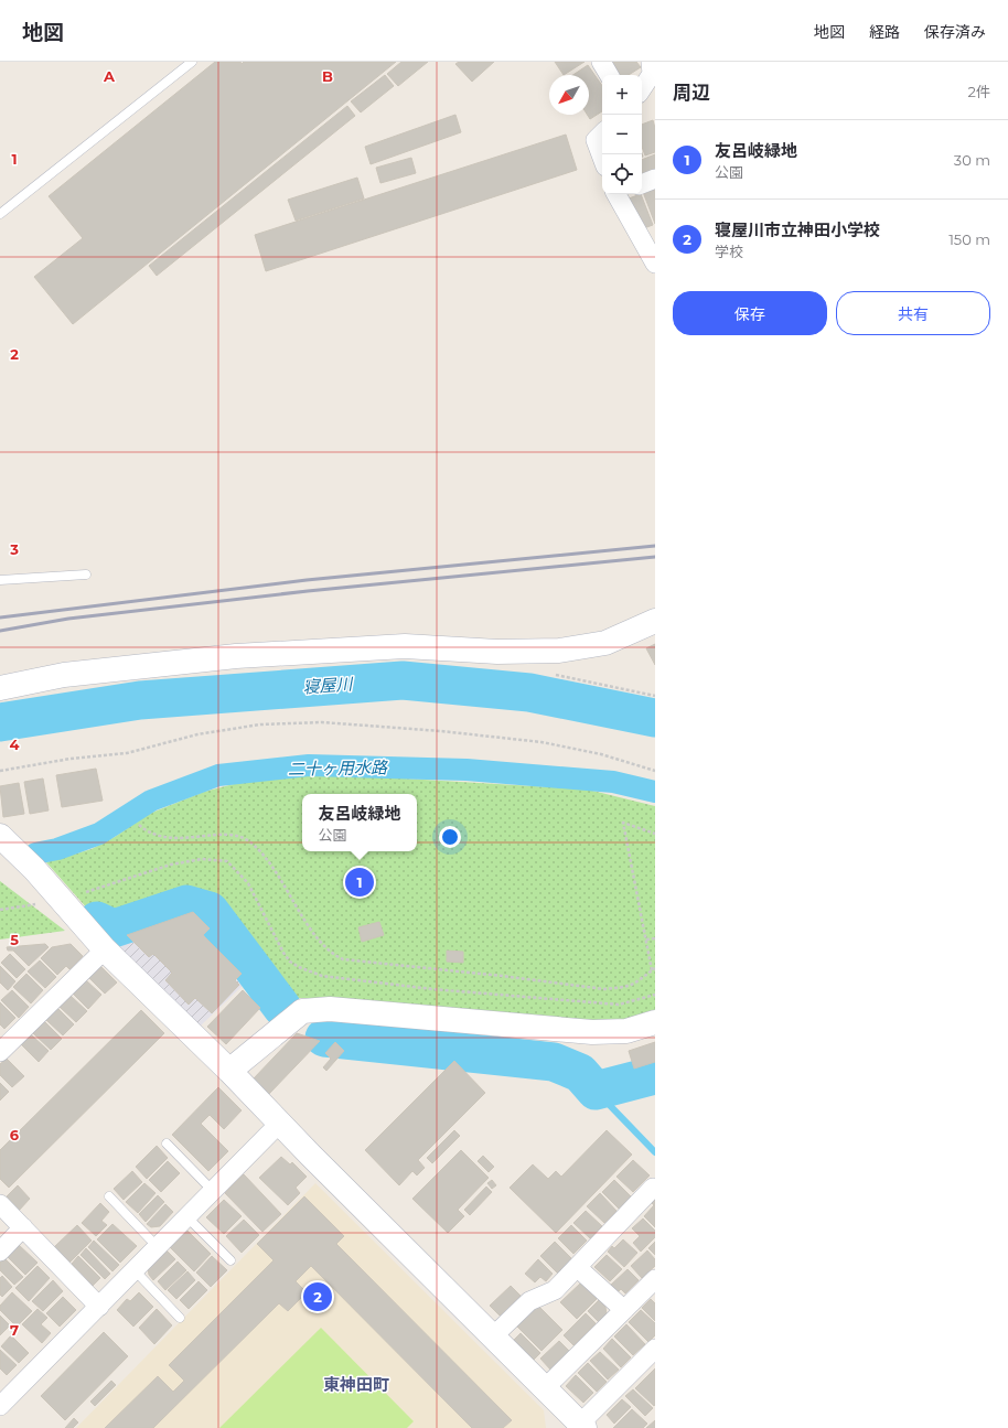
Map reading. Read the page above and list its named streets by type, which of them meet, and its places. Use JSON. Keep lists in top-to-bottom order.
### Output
{
  "districts": ["東神田町"],
  "water": ["寝屋川", "二十ヶ用水路"],
  "north": "bottom left",
  "page": {
    "header": "地図",
    "nav": ["地図", "経路", "保存済み"],
    "heading": ["周辺", "2件"],
    "map_buttons": ["+", "−"],
    "list": [
      {
        "mark": "1",
        "name": "友呂岐緑地",
        "note": "公園",
        "value": "30 m"
      },
      {
        "mark": "2",
        "name": "寝屋川市立神田小学校",
        "note": "学校",
        "value": "150 m"
      }
    ],
    "buttons": ["保存", "共有"],
    "popup": ["友呂岐緑地", "公園"],
    "pins": ["1", "2"]
  },
  "grid": {
    "columns": ["A", "B"],
    "rows": [
      "1",
      "2",
      "3",
      "4",
      "5",
      "6",
      "7"
    ]
  }
}
